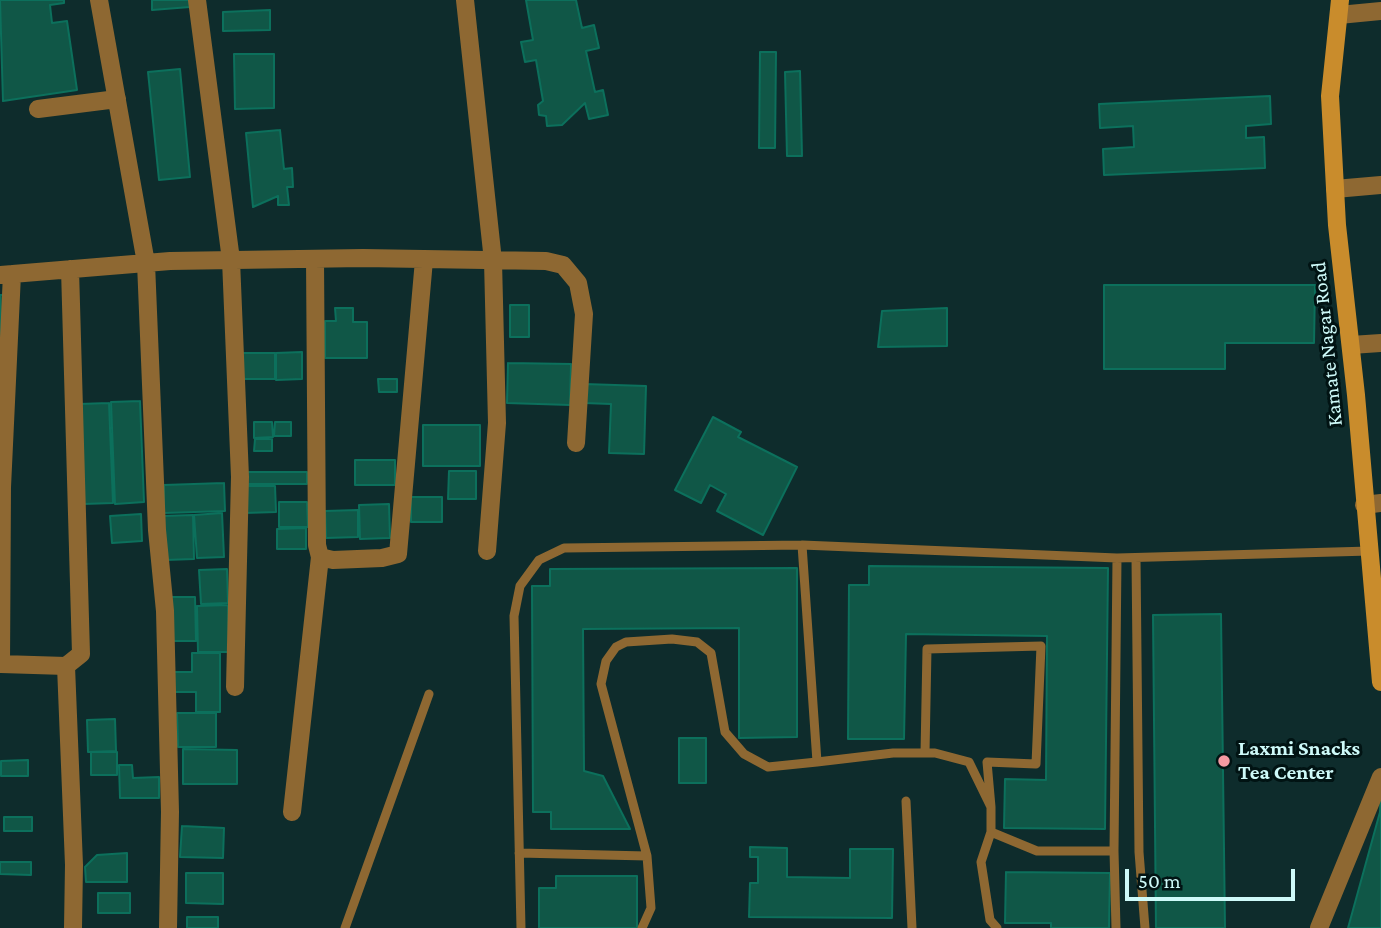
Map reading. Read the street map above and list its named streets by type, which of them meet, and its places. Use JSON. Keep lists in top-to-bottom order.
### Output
{
  "streets": {
    "street": ["Kamate Nagar Road"]
  },
  "places": ["Laxmi Snacks Tea Center"],
  "scale_bar": "50 m"
}
